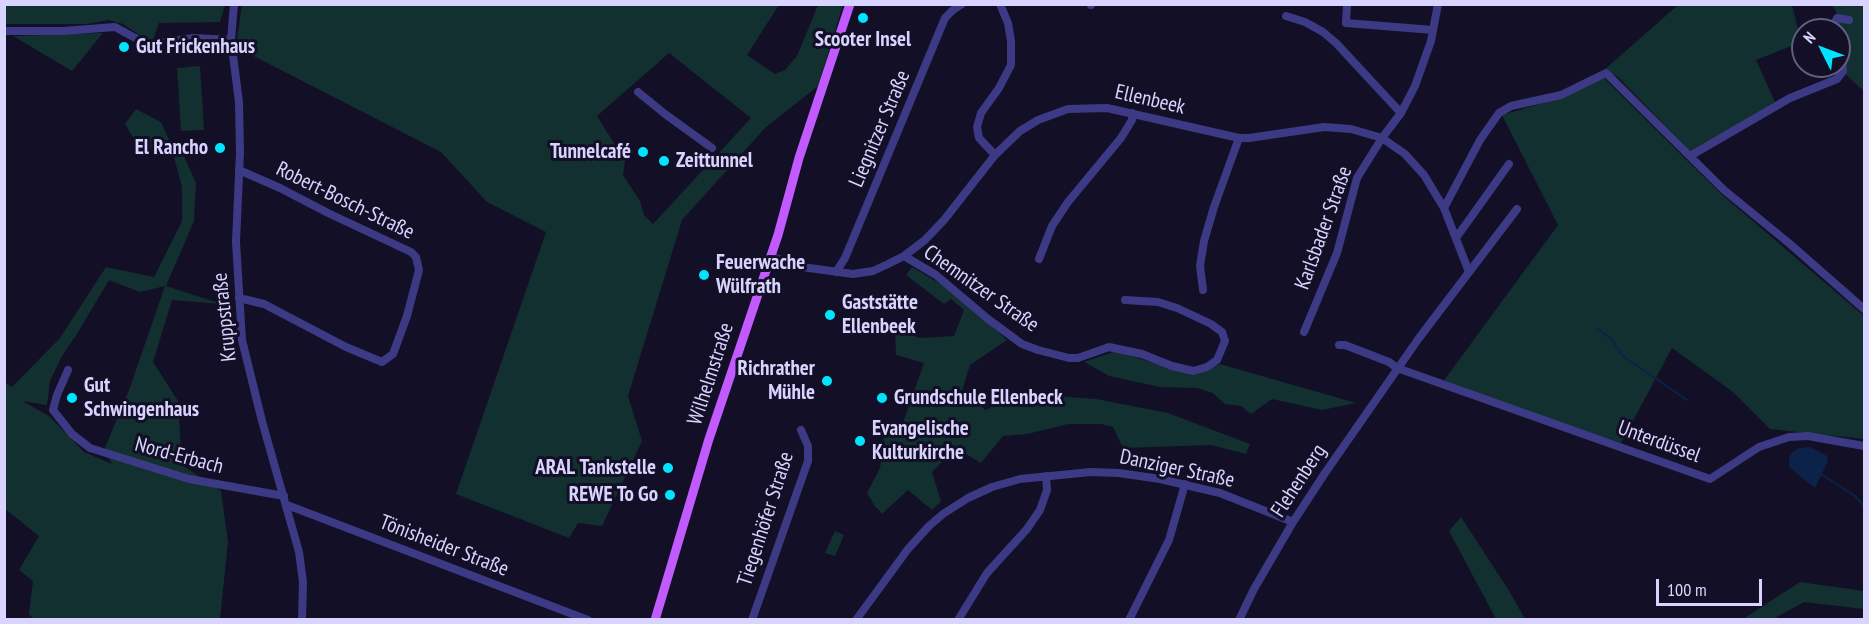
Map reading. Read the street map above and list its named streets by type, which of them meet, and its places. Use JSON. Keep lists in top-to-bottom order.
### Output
{
  "streets": {
    "main road": ["Wilhelmstraße"],
    "street": [
      "Ellenbeek",
      "Liegnitzer Straße",
      "Robert-Bosch-Straße",
      "Karlsbader Straße",
      "Chemnitzer Straße",
      "Kruppstraße",
      "Unterdüssel",
      "Nord-Erbach",
      "Danziger Straße",
      "Flehenberg",
      "Tiegenhöfer Straße",
      "Tönisheider Straße"
    ]
  },
  "crossings": [
    ["Ellenbeek", "Liegnitzer Straße"],
    ["Ellenbeek", "Karlsbader Straße"],
    ["Ellenbeek", "Chemnitzer Straße"],
    ["Ellenbeek", "Wilhelmstraße"],
    ["Ellenbeek", "Flehenberg"],
    ["Robert-Bosch-Straße", "Kruppstraße"],
    ["Kruppstraße", "Nord-Erbach"],
    ["Kruppstraße", "Tönisheider Straße"],
    ["Unterdüssel", "Flehenberg"],
    ["Danziger Straße", "Flehenberg"]
  ],
  "places": [
    "Scooter Insel",
    "Gut Frickenhaus",
    "El Rancho",
    "Tunnelcafé",
    "Zeittunnel",
    "Feuerwache Wülfrath",
    "Gaststätte Ellenbeek",
    "Richrather Mühle",
    "Gut Schwingenhaus",
    "Grundschule Ellenbeck",
    "Evangelische Kulturkirche",
    "ARAL Tankstelle",
    "REWE To Go"
  ],
  "scale_bar": "100 m",
  "north": "top left"
}
